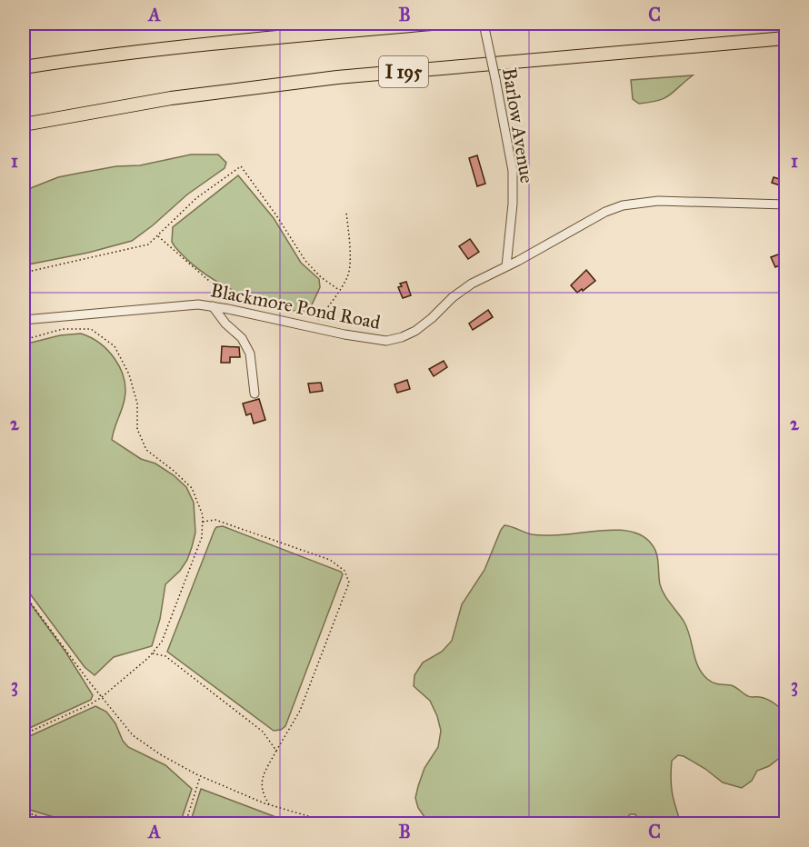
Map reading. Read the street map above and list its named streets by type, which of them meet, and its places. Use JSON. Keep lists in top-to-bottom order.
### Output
{
  "streets": {
    "highway": ["I 195"],
    "street": ["Barlow Avenue", "Blackmore Pond Road"]
  },
  "crossings": [
    ["Barlow Avenue", "Blackmore Pond Road"]
  ],
  "grid": {
    "columns": ["A", "B", "C"],
    "rows": ["1", "2", "3"]
  }
}
